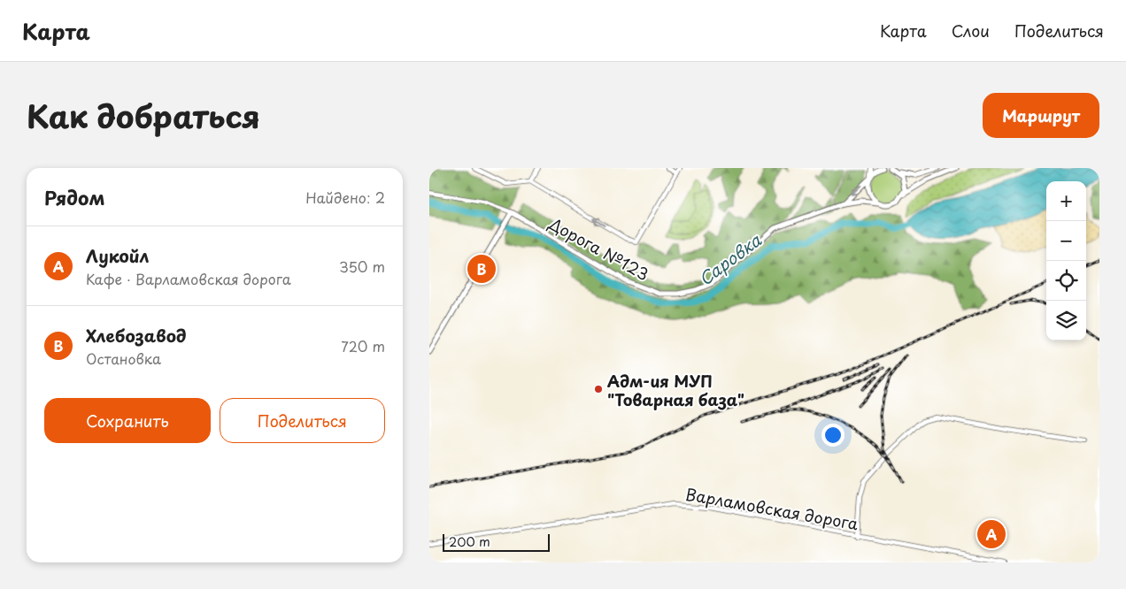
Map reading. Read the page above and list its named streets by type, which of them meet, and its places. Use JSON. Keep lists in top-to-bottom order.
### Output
{
  "streets": {
    "main road": ["Дорога №123"],
    "street": ["Варламовская дорога"]
  },
  "water": ["Саровка"],
  "places": ["Адм-ия МУП \"Товарная база\""],
  "scale_bar": "200 m",
  "page": {
    "header": "Карта",
    "nav": ["Карта", "Слои", "Поделиться"],
    "title": "Как добраться",
    "buttons": [
      "Маршрут",
      ["Сохранить", "Поделиться"]
    ],
    "heading": ["Рядом", "Найдено: 2"],
    "map_buttons": ["+", "−"],
    "list": [
      {
        "mark": "A",
        "name": "Лукойл",
        "note": "Кафе · Варламовская дорога",
        "value": "350 m"
      },
      {
        "mark": "B",
        "name": "Хлебозавод",
        "note": "Остановка",
        "value": "720 m"
      }
    ],
    "pins": ["B", "A"],
    "scale": "200 m"
  }
}
